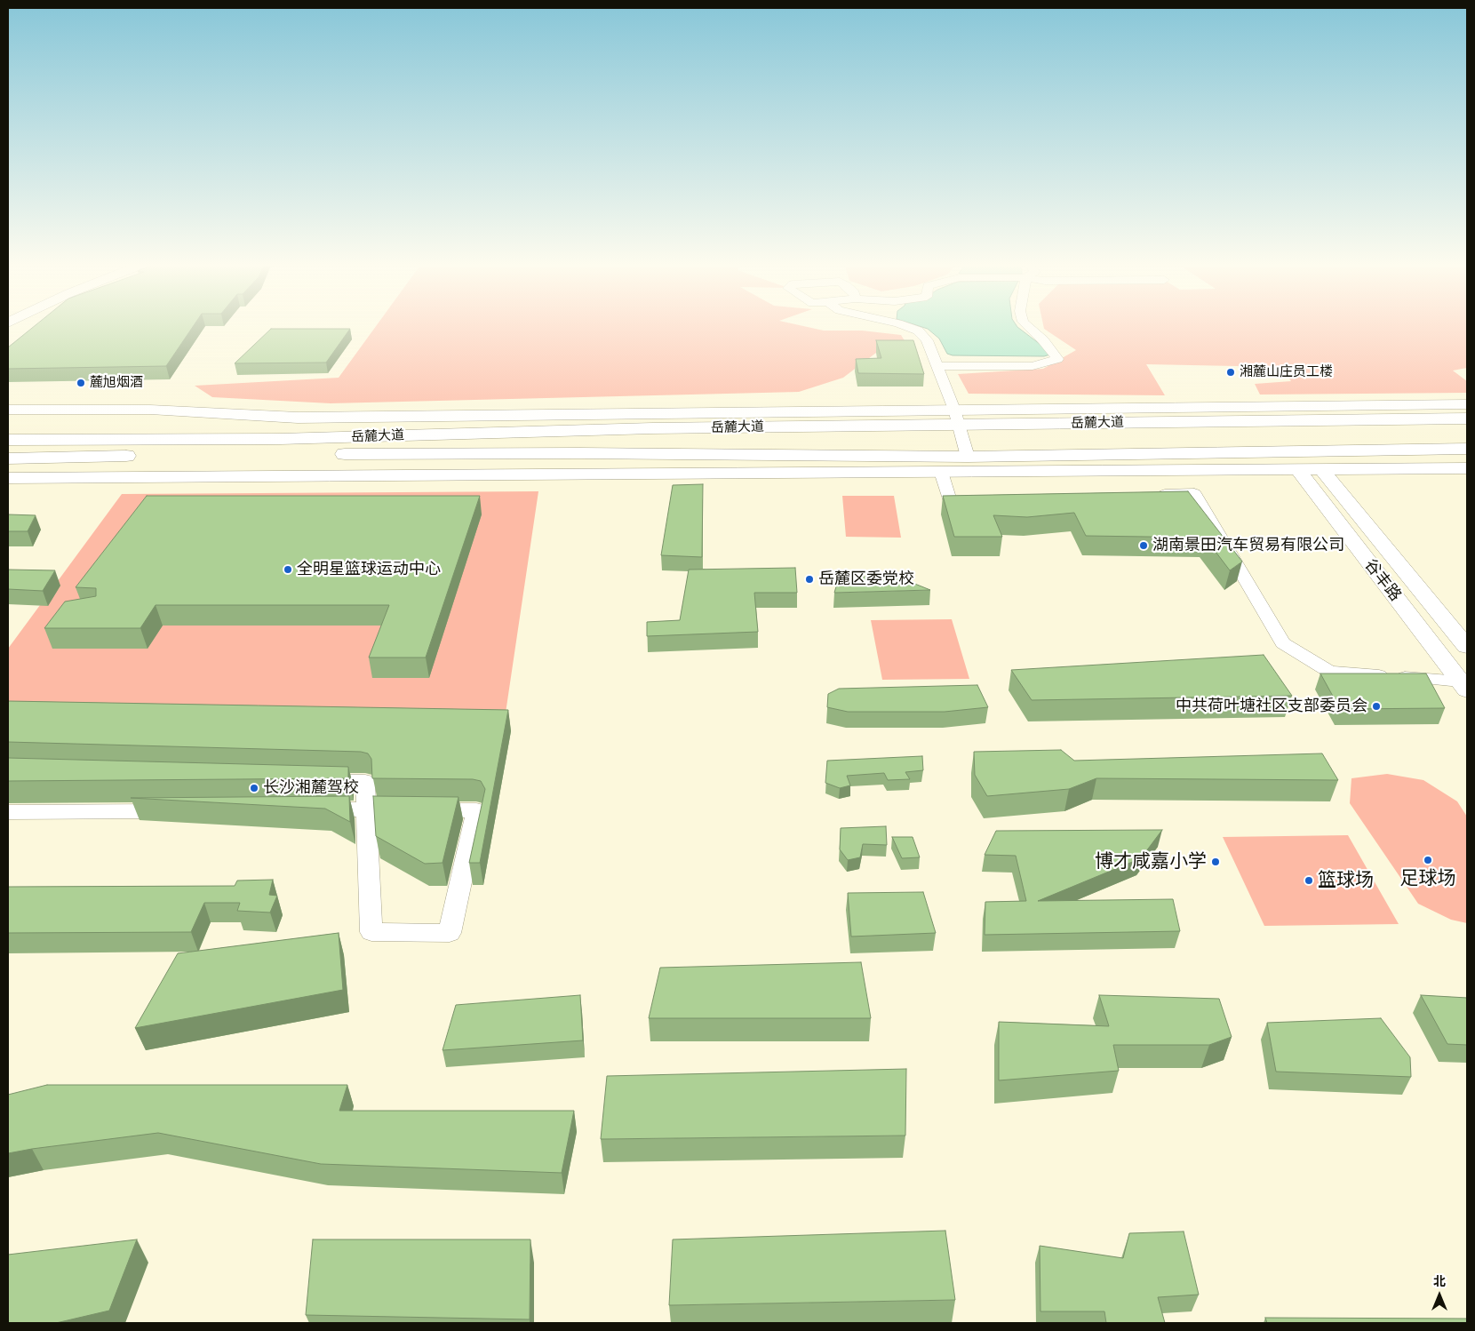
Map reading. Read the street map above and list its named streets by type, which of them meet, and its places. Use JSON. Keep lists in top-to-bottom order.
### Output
{
  "streets": {
    "highway": ["岳麓大道"],
    "street": ["谷丰路"]
  },
  "places": [
    "湘麓山庄员工楼",
    "麓旭烟酒",
    "湖南景田汽车贸易有限公司",
    "全明星篮球运动中心",
    "岳麓区委党校",
    "中共荷叶塘社区支部委员会",
    "长沙湘麓驾校",
    "足球场",
    "博才咸嘉小学",
    "篮球场"
  ],
  "north": "top"
}
